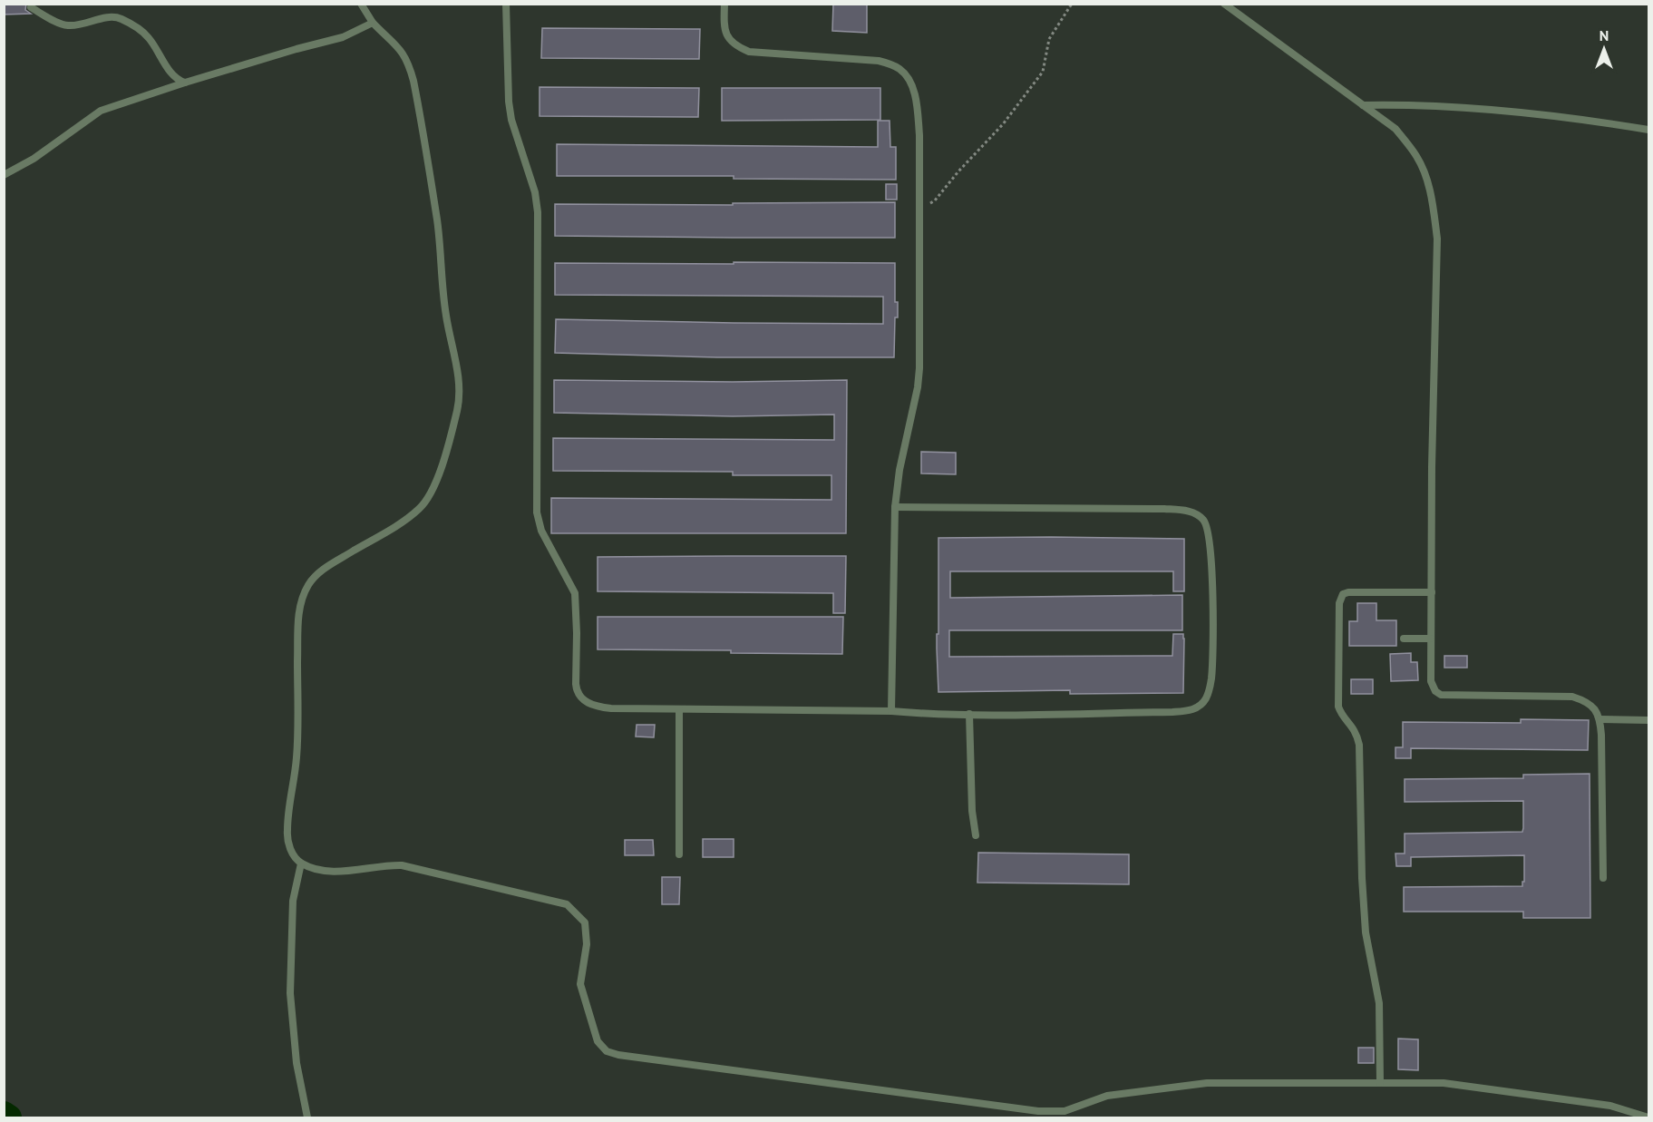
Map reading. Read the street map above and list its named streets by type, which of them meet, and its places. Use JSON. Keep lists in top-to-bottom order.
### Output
{
  "north": "top"
}
